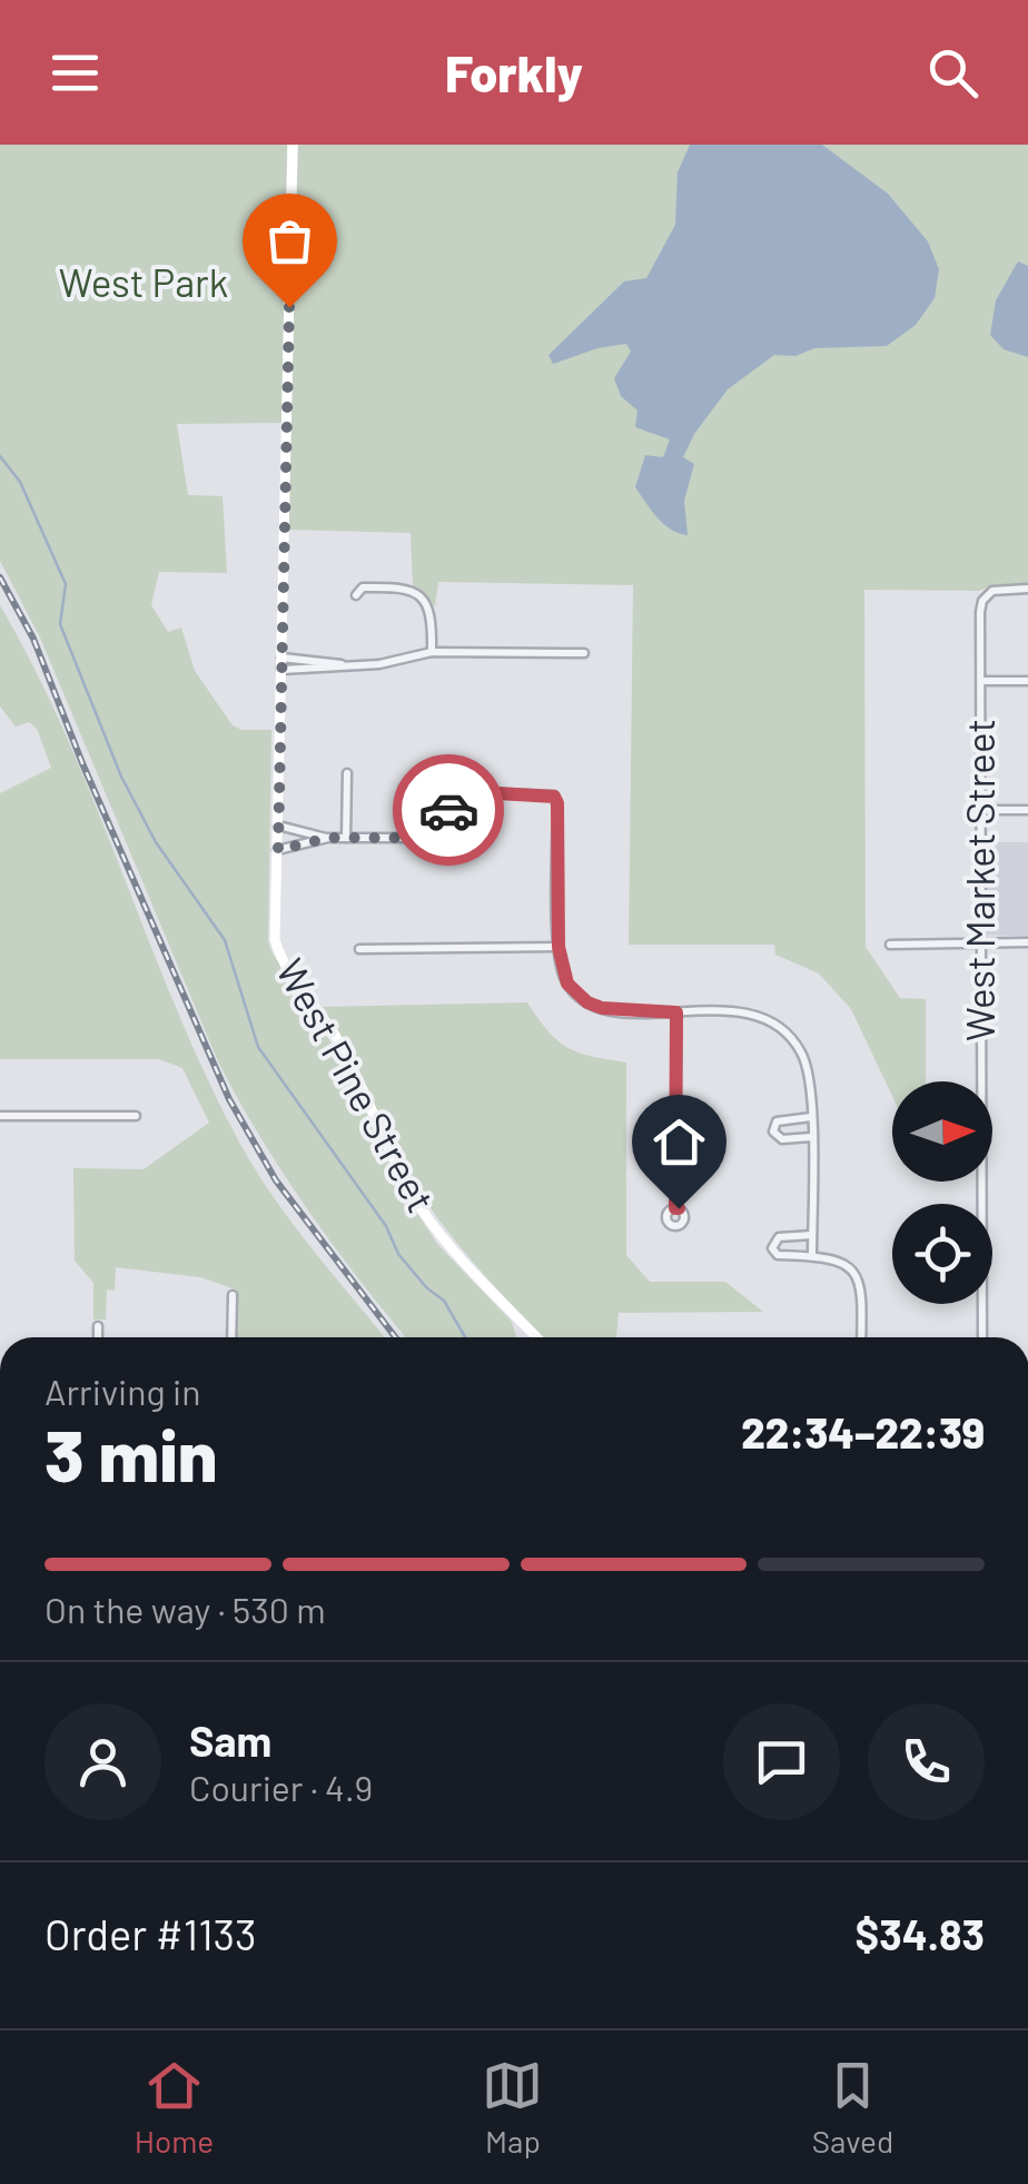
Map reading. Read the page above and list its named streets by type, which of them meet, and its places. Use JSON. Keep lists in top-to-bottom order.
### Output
{
  "streets": {
    "street": ["West Market Street", "West Pine Street"]
  },
  "parks": ["West Park"],
  "north": "right",
  "page": {
    "header": "Forkly",
    "heading": ["3 min", "Arriving in", "22:34–22:39"],
    "panel": [
      "Sam",
      "Courier · 4.9",
      "Order #1133",
      "$34.83"
    ],
    "bar": "On the way · 530 m",
    "tabs": ["Home", "Map", "Saved"]
  }
}
